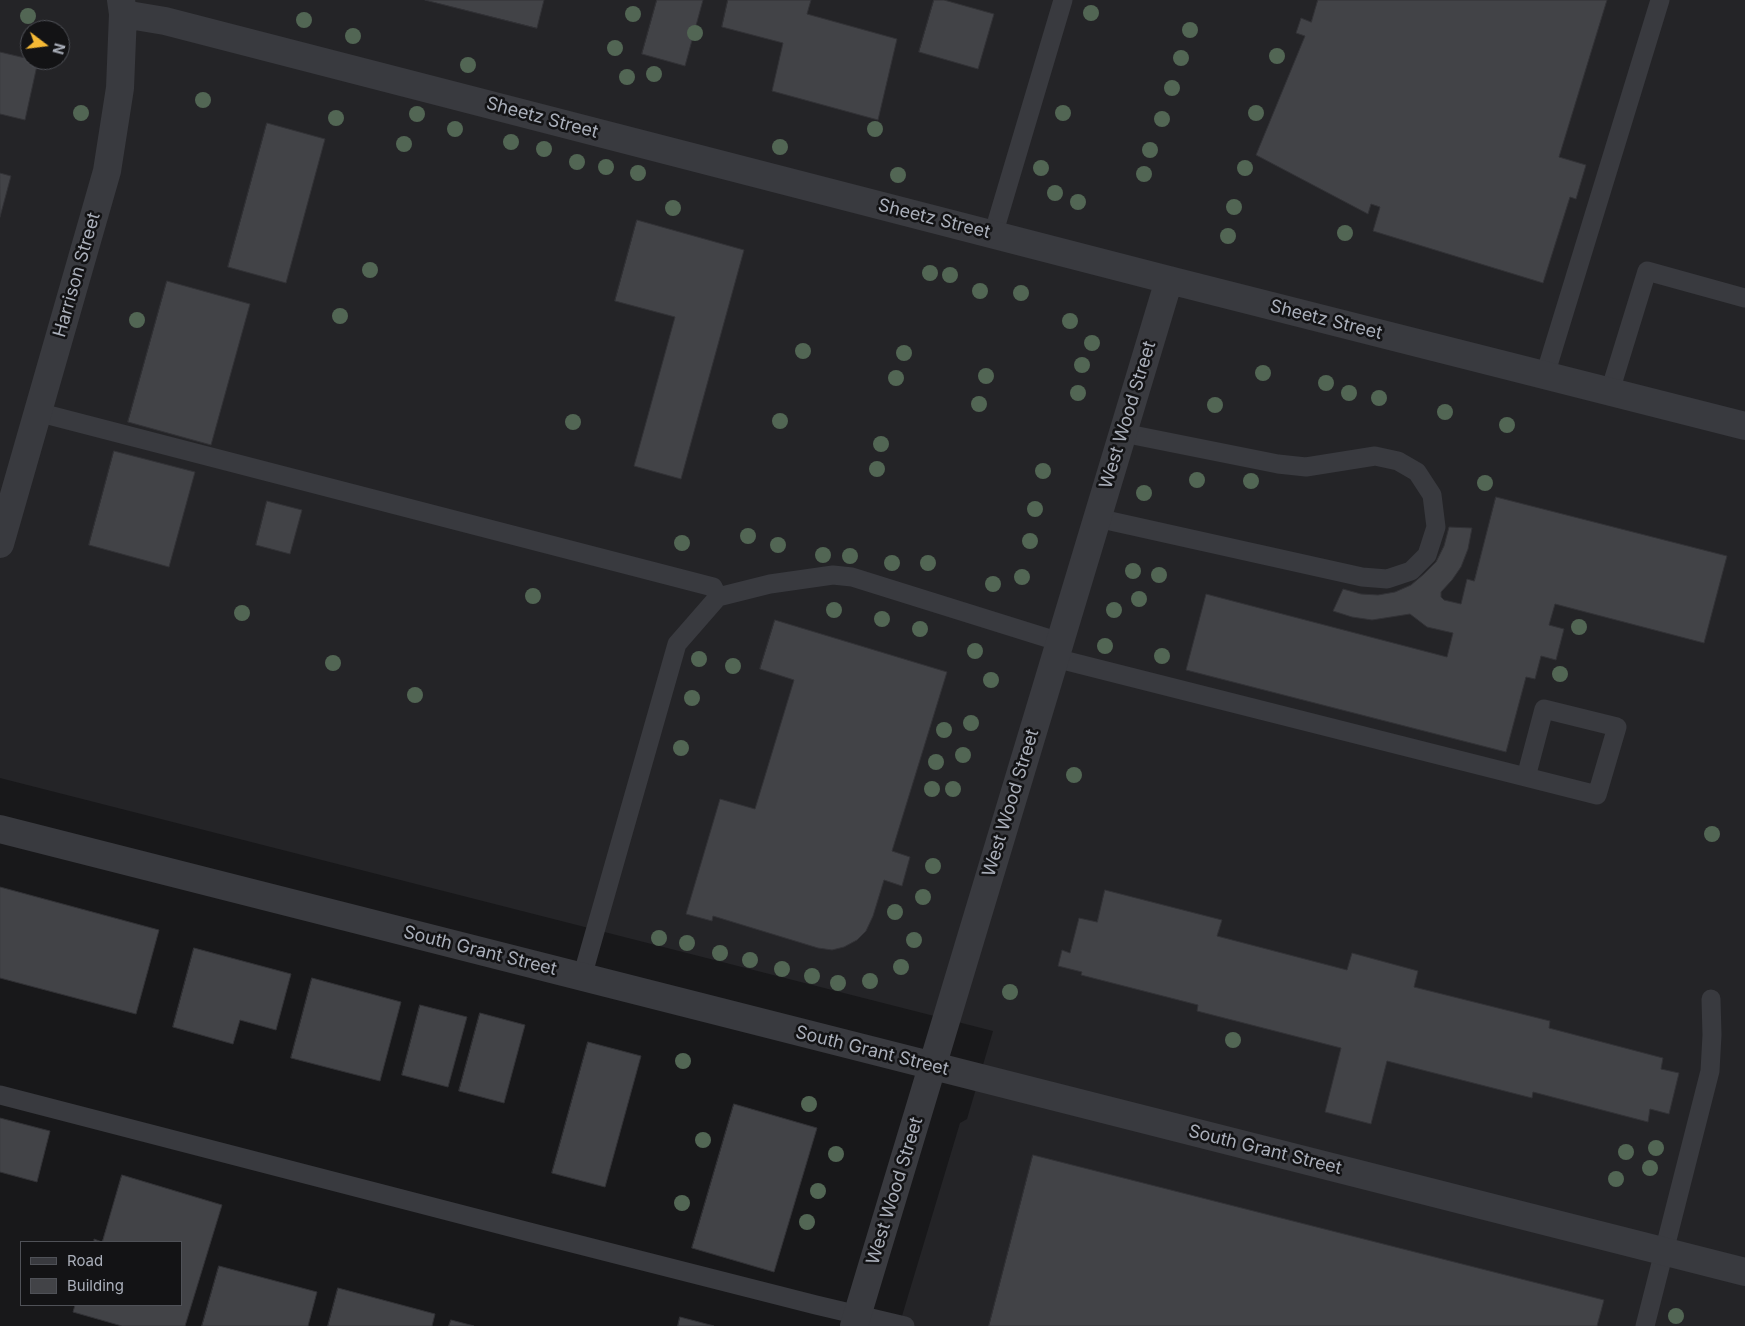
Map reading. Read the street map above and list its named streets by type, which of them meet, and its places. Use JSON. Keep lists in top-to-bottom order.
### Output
{
  "streets": {
    "street": [
      "Sheetz Street",
      "Harrison Street",
      "West Wood Street",
      "South Grant Street"
    ]
  },
  "crossings": [
    ["Sheetz Street", "Harrison Street"],
    ["Sheetz Street", "West Wood Street"],
    ["West Wood Street", "South Grant Street"]
  ],
  "legend": ["Road", "Building"],
  "north": "right"
}
